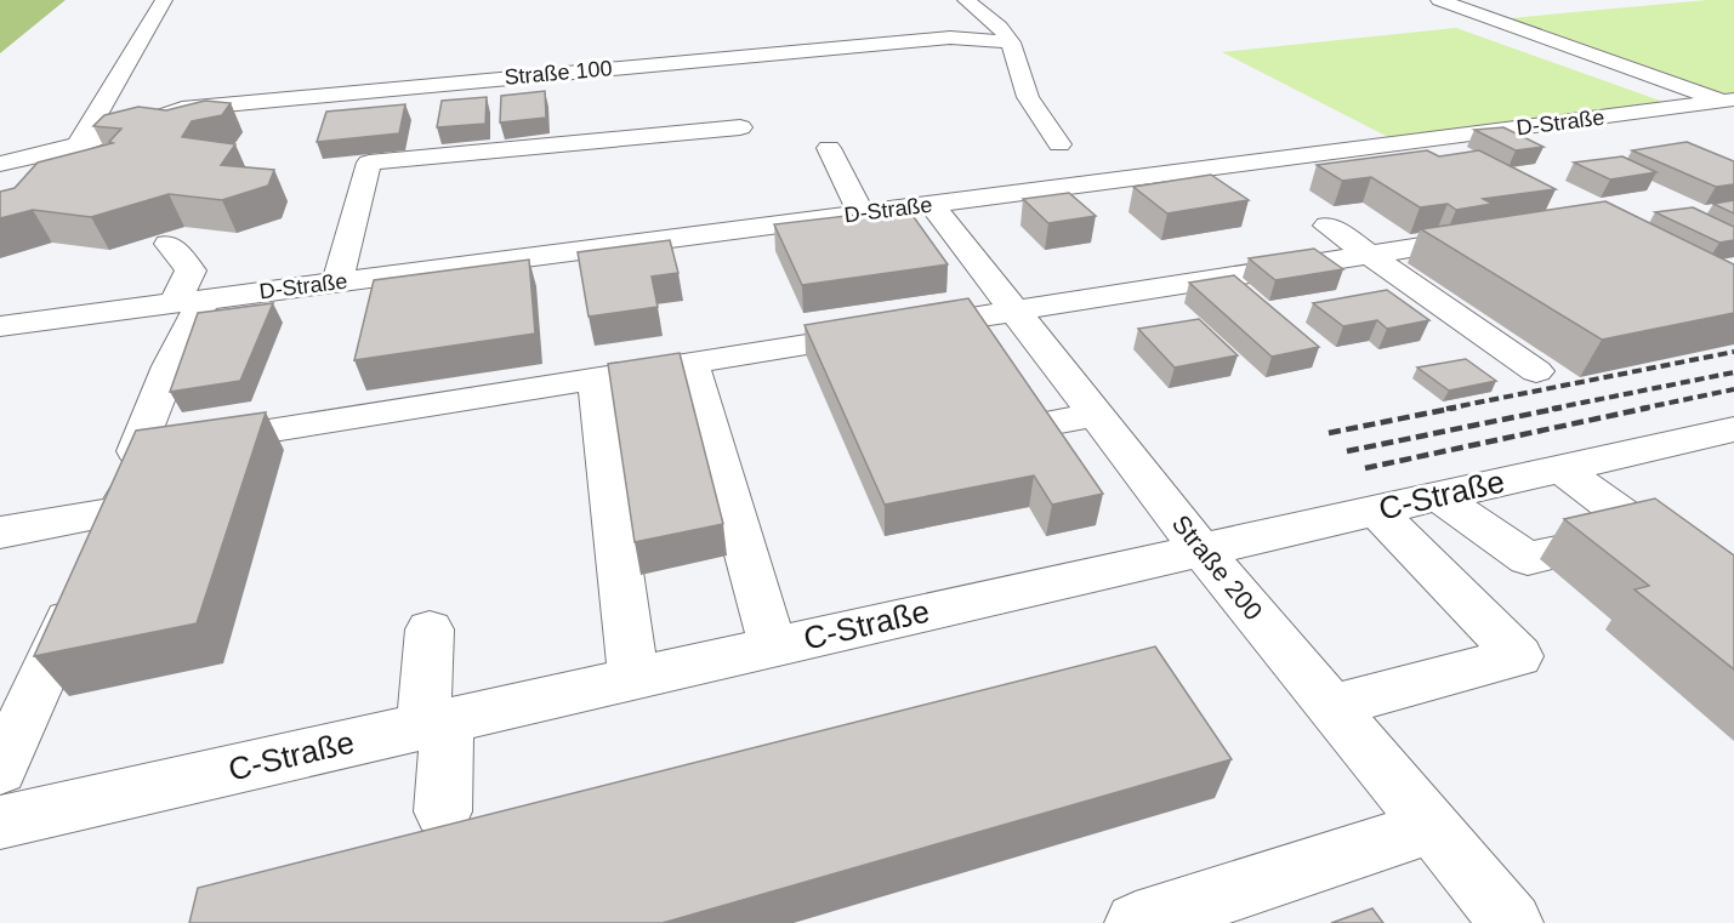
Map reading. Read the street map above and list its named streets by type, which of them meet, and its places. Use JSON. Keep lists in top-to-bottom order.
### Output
{
  "streets": {
    "lane": [
      "Straße 100",
      "D-Straße",
      "C-Straße",
      "Straße 200"
    ]
  },
  "crossings": [
    ["D-Straße", "Straße 200"],
    ["C-Straße", "Straße 200"]
  ]
}
